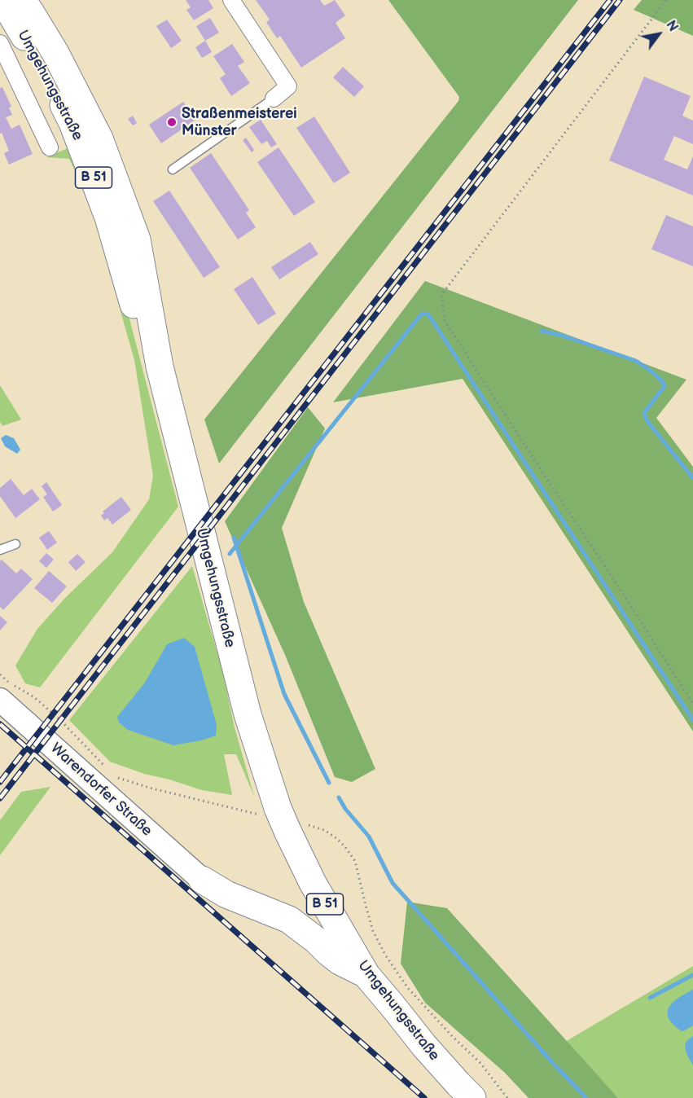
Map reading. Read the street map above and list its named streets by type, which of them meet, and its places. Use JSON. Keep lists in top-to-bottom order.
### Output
{
  "streets": {
    "highway": ["Umgehungsstraße", "B 51"],
    "main road": ["Warendorfer Straße"]
  },
  "places": ["Straßenmeisterei Münster"],
  "north": "top right"
}
